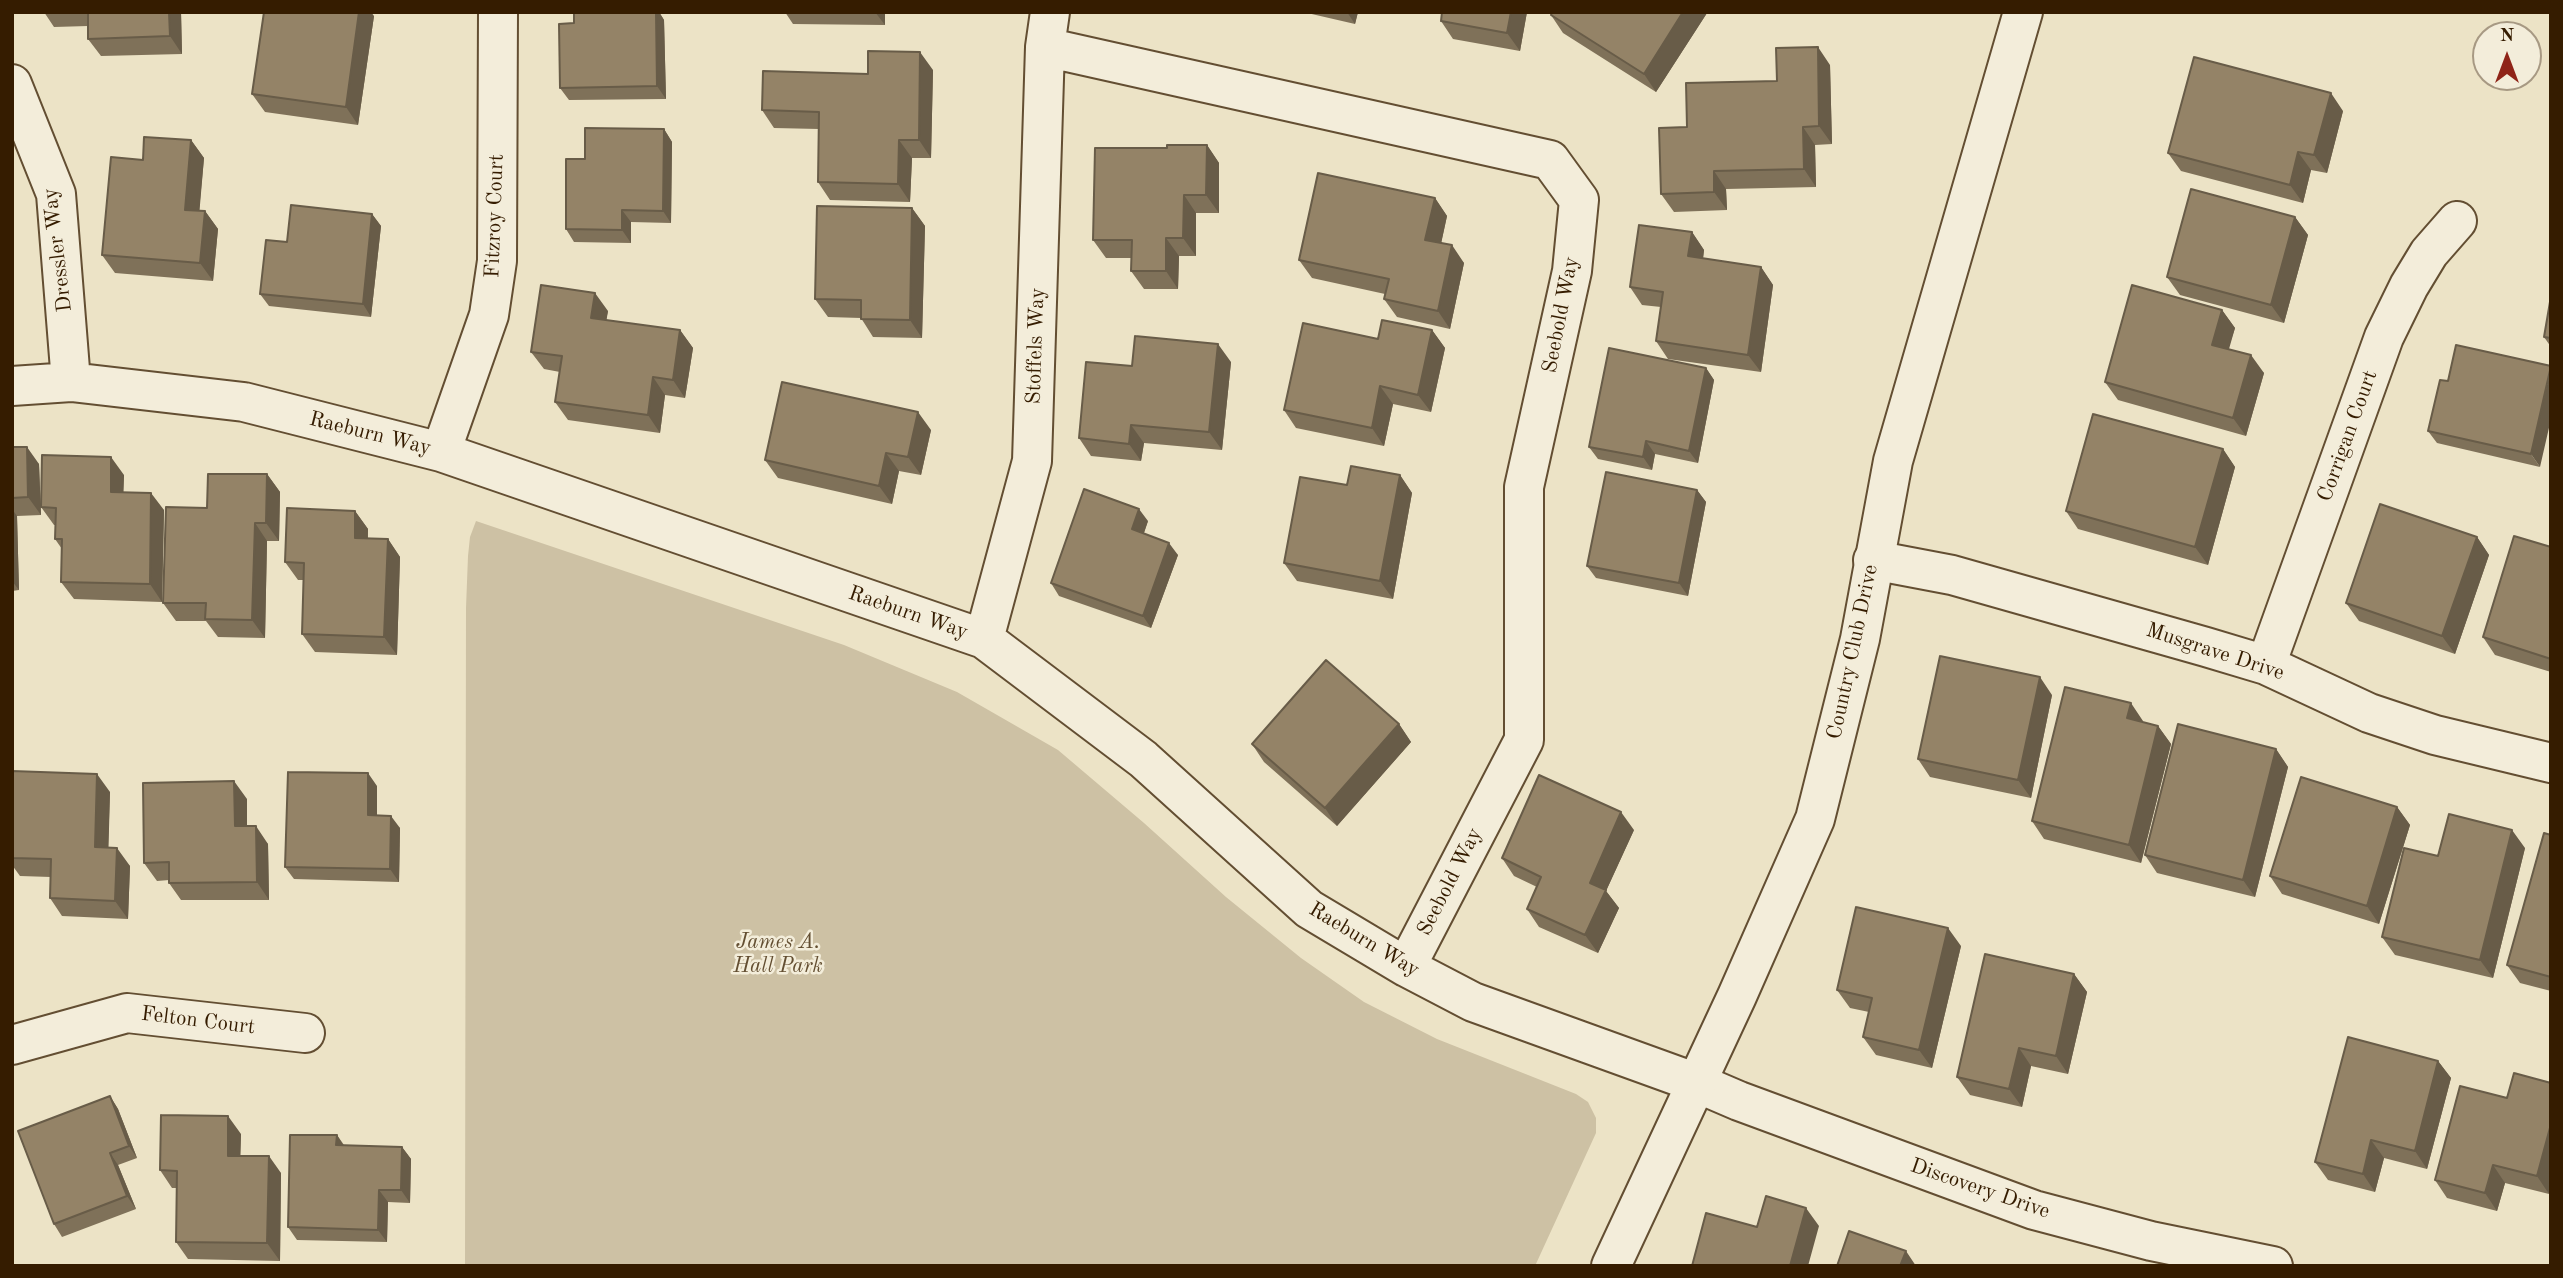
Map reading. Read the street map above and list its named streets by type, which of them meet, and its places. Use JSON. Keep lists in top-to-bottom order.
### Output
{
  "streets": {
    "street": [
      "Fitzroy Court",
      "Dressler Way",
      "Seebold Way",
      "Stoffels Way",
      "Raeburn Way",
      "Corrigan Court",
      "Country Club Drive",
      "Musgrave Drive",
      "Felton Court",
      "Discovery Drive"
    ]
  },
  "crossings": [
    ["Fitzroy Court", "Raeburn Way"],
    ["Dressler Way", "Raeburn Way"],
    ["Seebold Way", "Stoffels Way"],
    ["Seebold Way", "Raeburn Way"],
    ["Stoffels Way", "Raeburn Way"],
    ["Raeburn Way", "Country Club Drive"],
    ["Raeburn Way", "Discovery Drive"],
    ["Corrigan Court", "Musgrave Drive"],
    ["Country Club Drive", "Musgrave Drive"],
    ["Country Club Drive", "Discovery Drive"]
  ],
  "parks": ["James A. Hall Park"],
  "north": "top"
}
